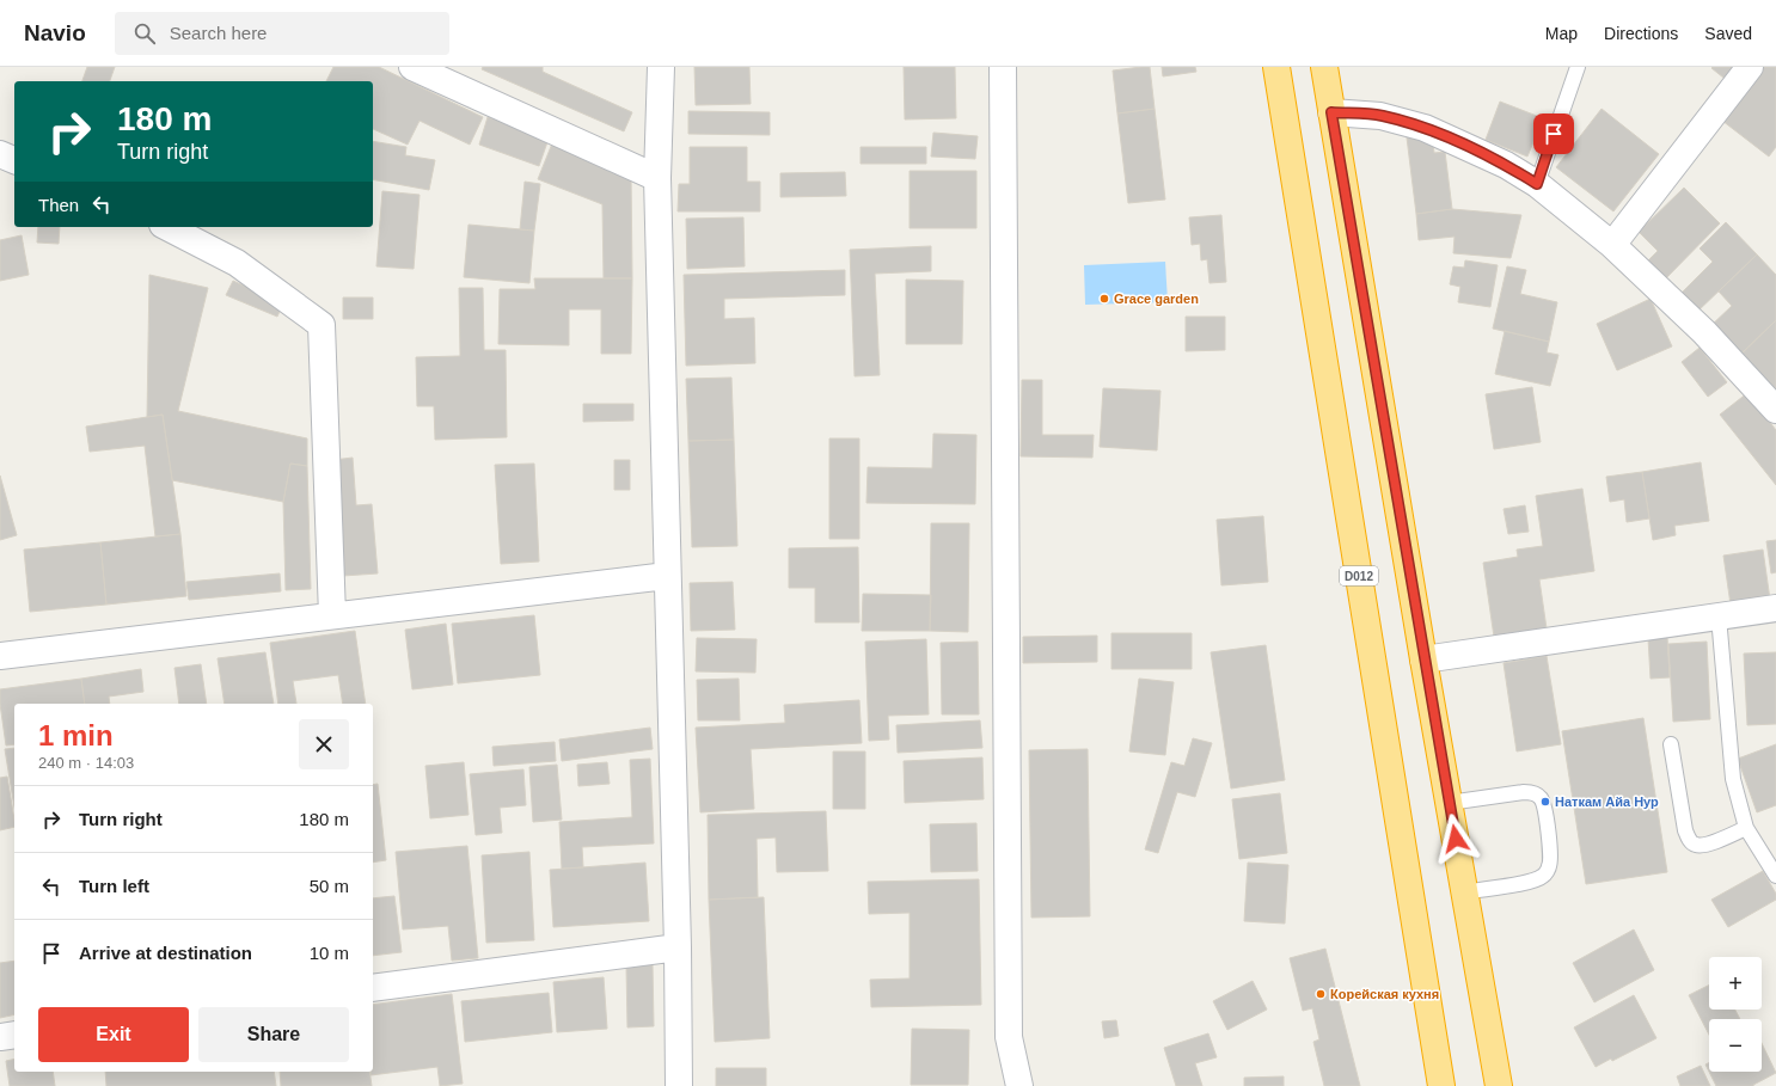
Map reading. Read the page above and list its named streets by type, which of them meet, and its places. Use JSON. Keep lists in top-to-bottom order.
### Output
{
  "streets": {
    "highway": ["D012"]
  },
  "places": ["Grace garden", "Наткам Айа Нур", "Корейская кухня"],
  "page": {
    "header": "Navio",
    "search": "Search here",
    "nav": ["Map", "Directions", "Saved"],
    "turn": ["180 m", "Turn right"],
    "then": "Then",
    "heading": ["1 min", "240 m · 14:03"],
    "list": [
      {
        "name": "Turn right",
        "value": "180 m"
      },
      {
        "name": "Turn left",
        "value": "50 m"
      },
      {
        "name": "Arrive at destination",
        "value": "10 m"
      }
    ],
    "map_buttons": ["+", "−"],
    "buttons": ["Exit", "Share"]
  }
}
